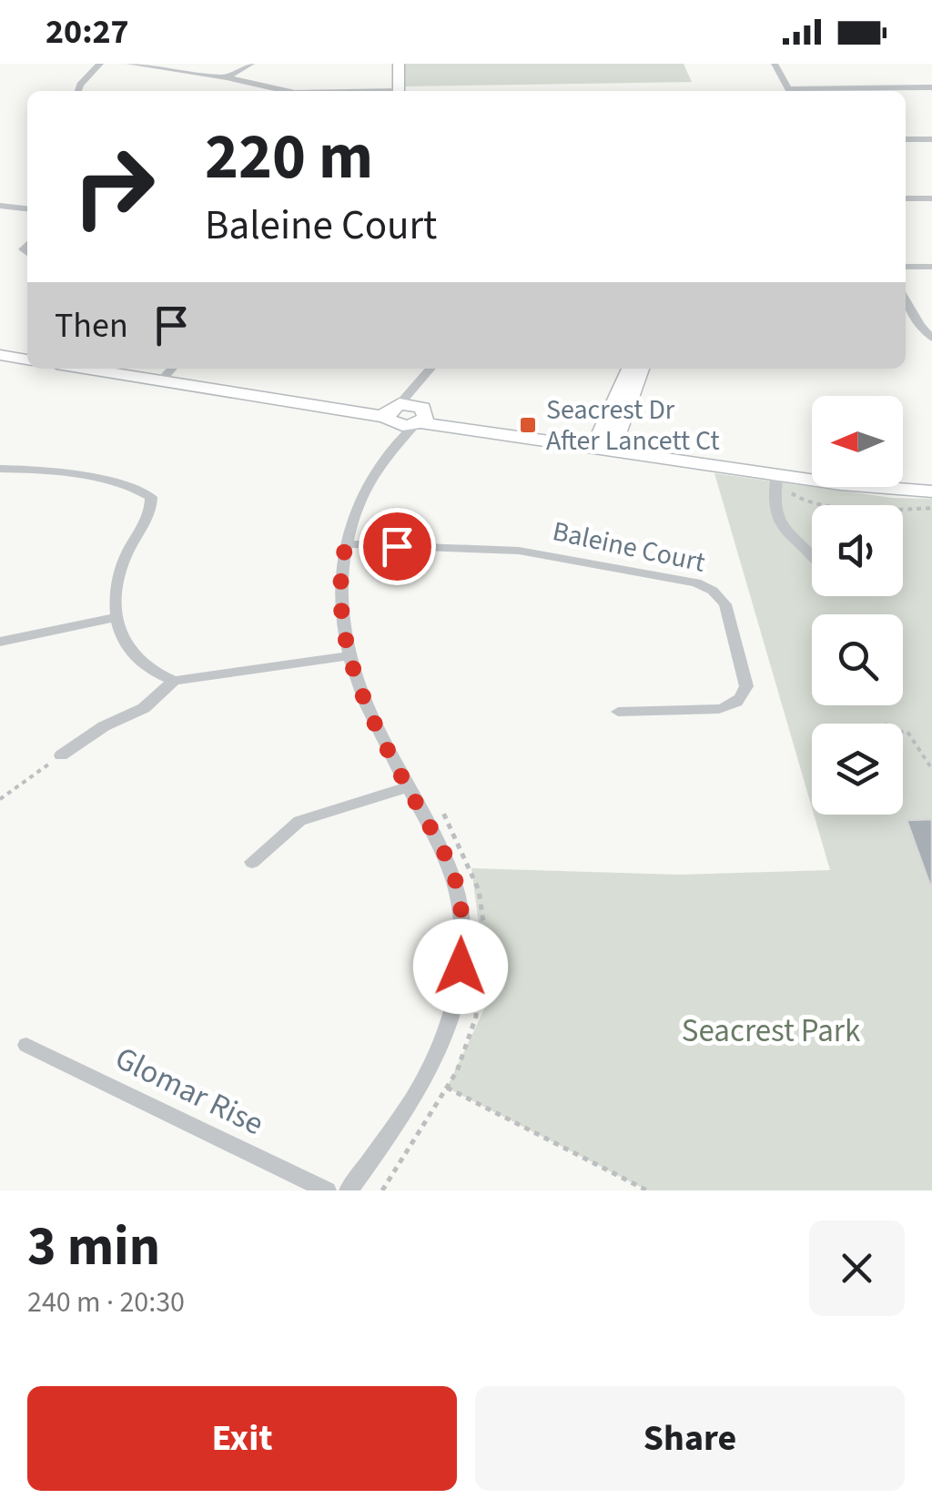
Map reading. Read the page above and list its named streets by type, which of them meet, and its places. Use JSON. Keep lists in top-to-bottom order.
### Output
{
  "streets": {
    "street": ["Baleine Court", "Glomar Rise"]
  },
  "parks": ["Seacrest Park"],
  "places": {
    "transit": ["Seacrest Dr After Lancett Ct"]
  },
  "north": "left",
  "page": {
    "status": "20:27",
    "turn": ["220 m", "Baleine Court"],
    "then": "Then",
    "heading": ["3 min", "240 m · 20:30"],
    "buttons": ["Exit", "Share"]
  }
}
